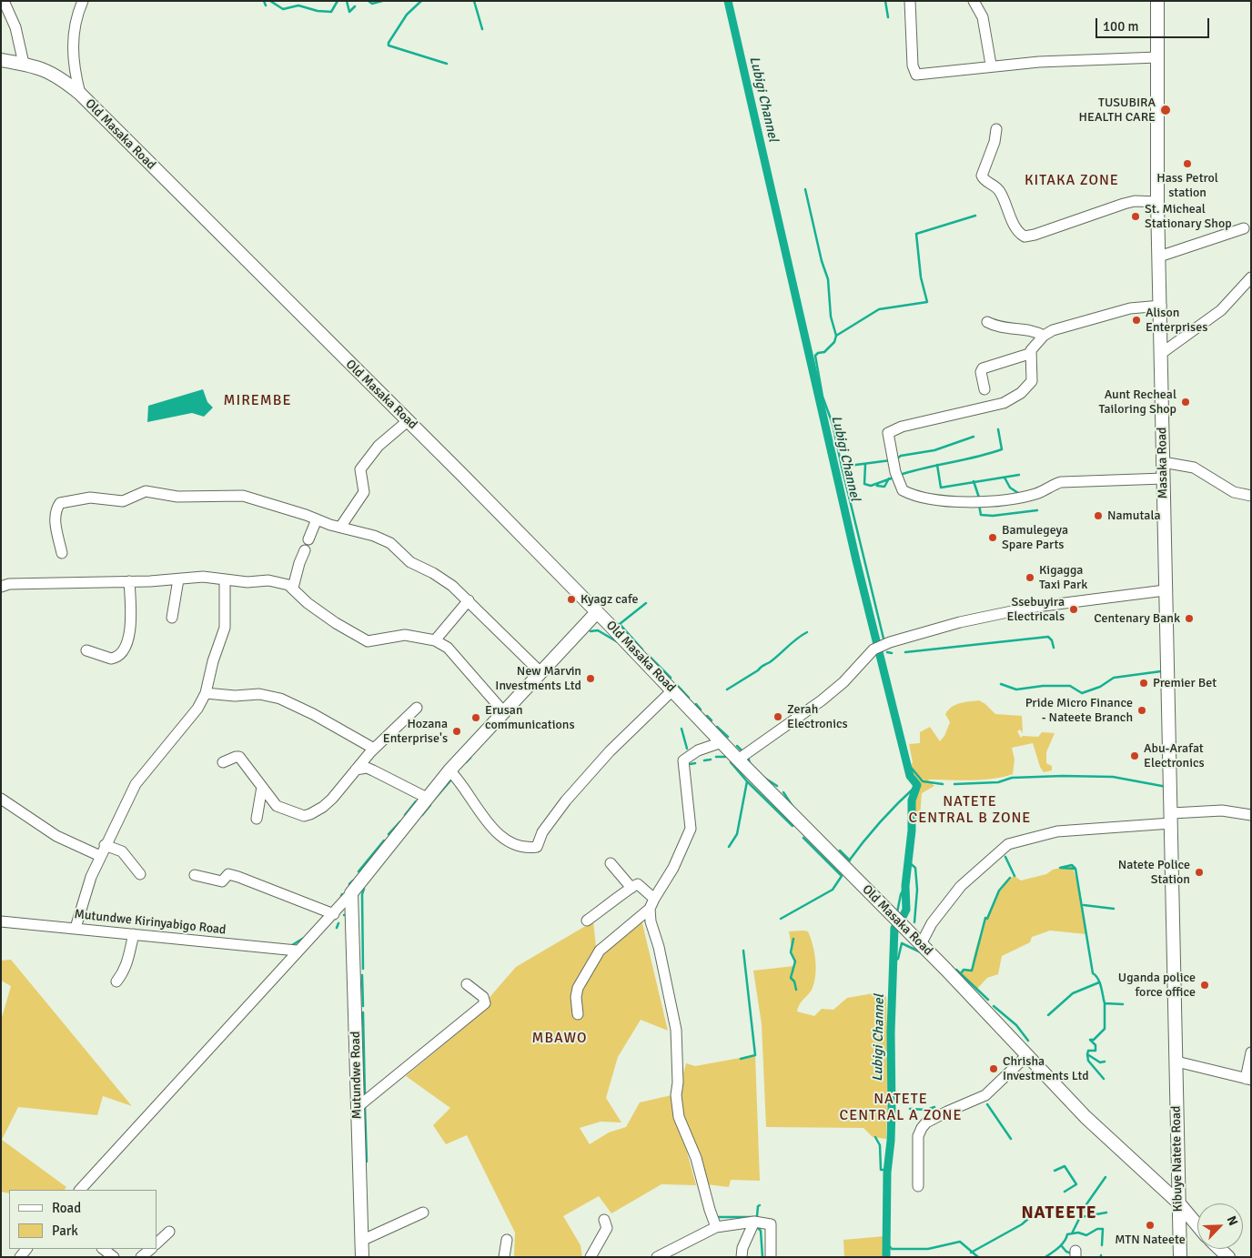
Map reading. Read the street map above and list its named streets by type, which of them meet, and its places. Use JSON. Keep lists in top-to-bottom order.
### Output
{
  "streets": {
    "main road": [
      "Old Masaka Road",
      "Masaka Road",
      "Mutundwe Road",
      "Kibuye Natete Road"
    ],
    "street": ["Mutundwe Kirinyabigo Road"]
  },
  "crossings": [
    ["Old Masaka Road", "Kibuye Natete Road"],
    ["Masaka Road", "Kibuye Natete Road"]
  ],
  "districts": [
    "KITAKA ZONE",
    "MIREMBE",
    "NATETE CENTRAL B ZONE",
    "MBAWO",
    "NATETE CENTRAL A ZONE",
    "NATEETE"
  ],
  "water": ["Lubigi Channel"],
  "places": [
    "TUSUBIRA HEALTH CARE",
    "Hass Petrol station",
    "St. Micheal Stationary Shop",
    "Alison Enterprises",
    "Aunt Recheal Tailoring Shop",
    "Namutala",
    "Bamulegeya Spare Parts",
    "Kigagga Taxi Park",
    "Kyagz cafe",
    "Ssebuyira Electricals",
    "Centenary Bank",
    "New Marvin Investments Ltd",
    "Premier Bet",
    "Pride Micro Finance - Nateete Branch",
    "Zerah Electronics",
    "Erusan communications",
    "Hozana Enterprise's",
    "Abu-Arafat Electronics",
    "Natete Police Station",
    "Uganda police force office",
    "Chrisha Investments Ltd",
    "MTN Nateete"
  ],
  "legend": ["Road", "Park"],
  "scale_bar": "100 m",
  "north": "top right"
}
